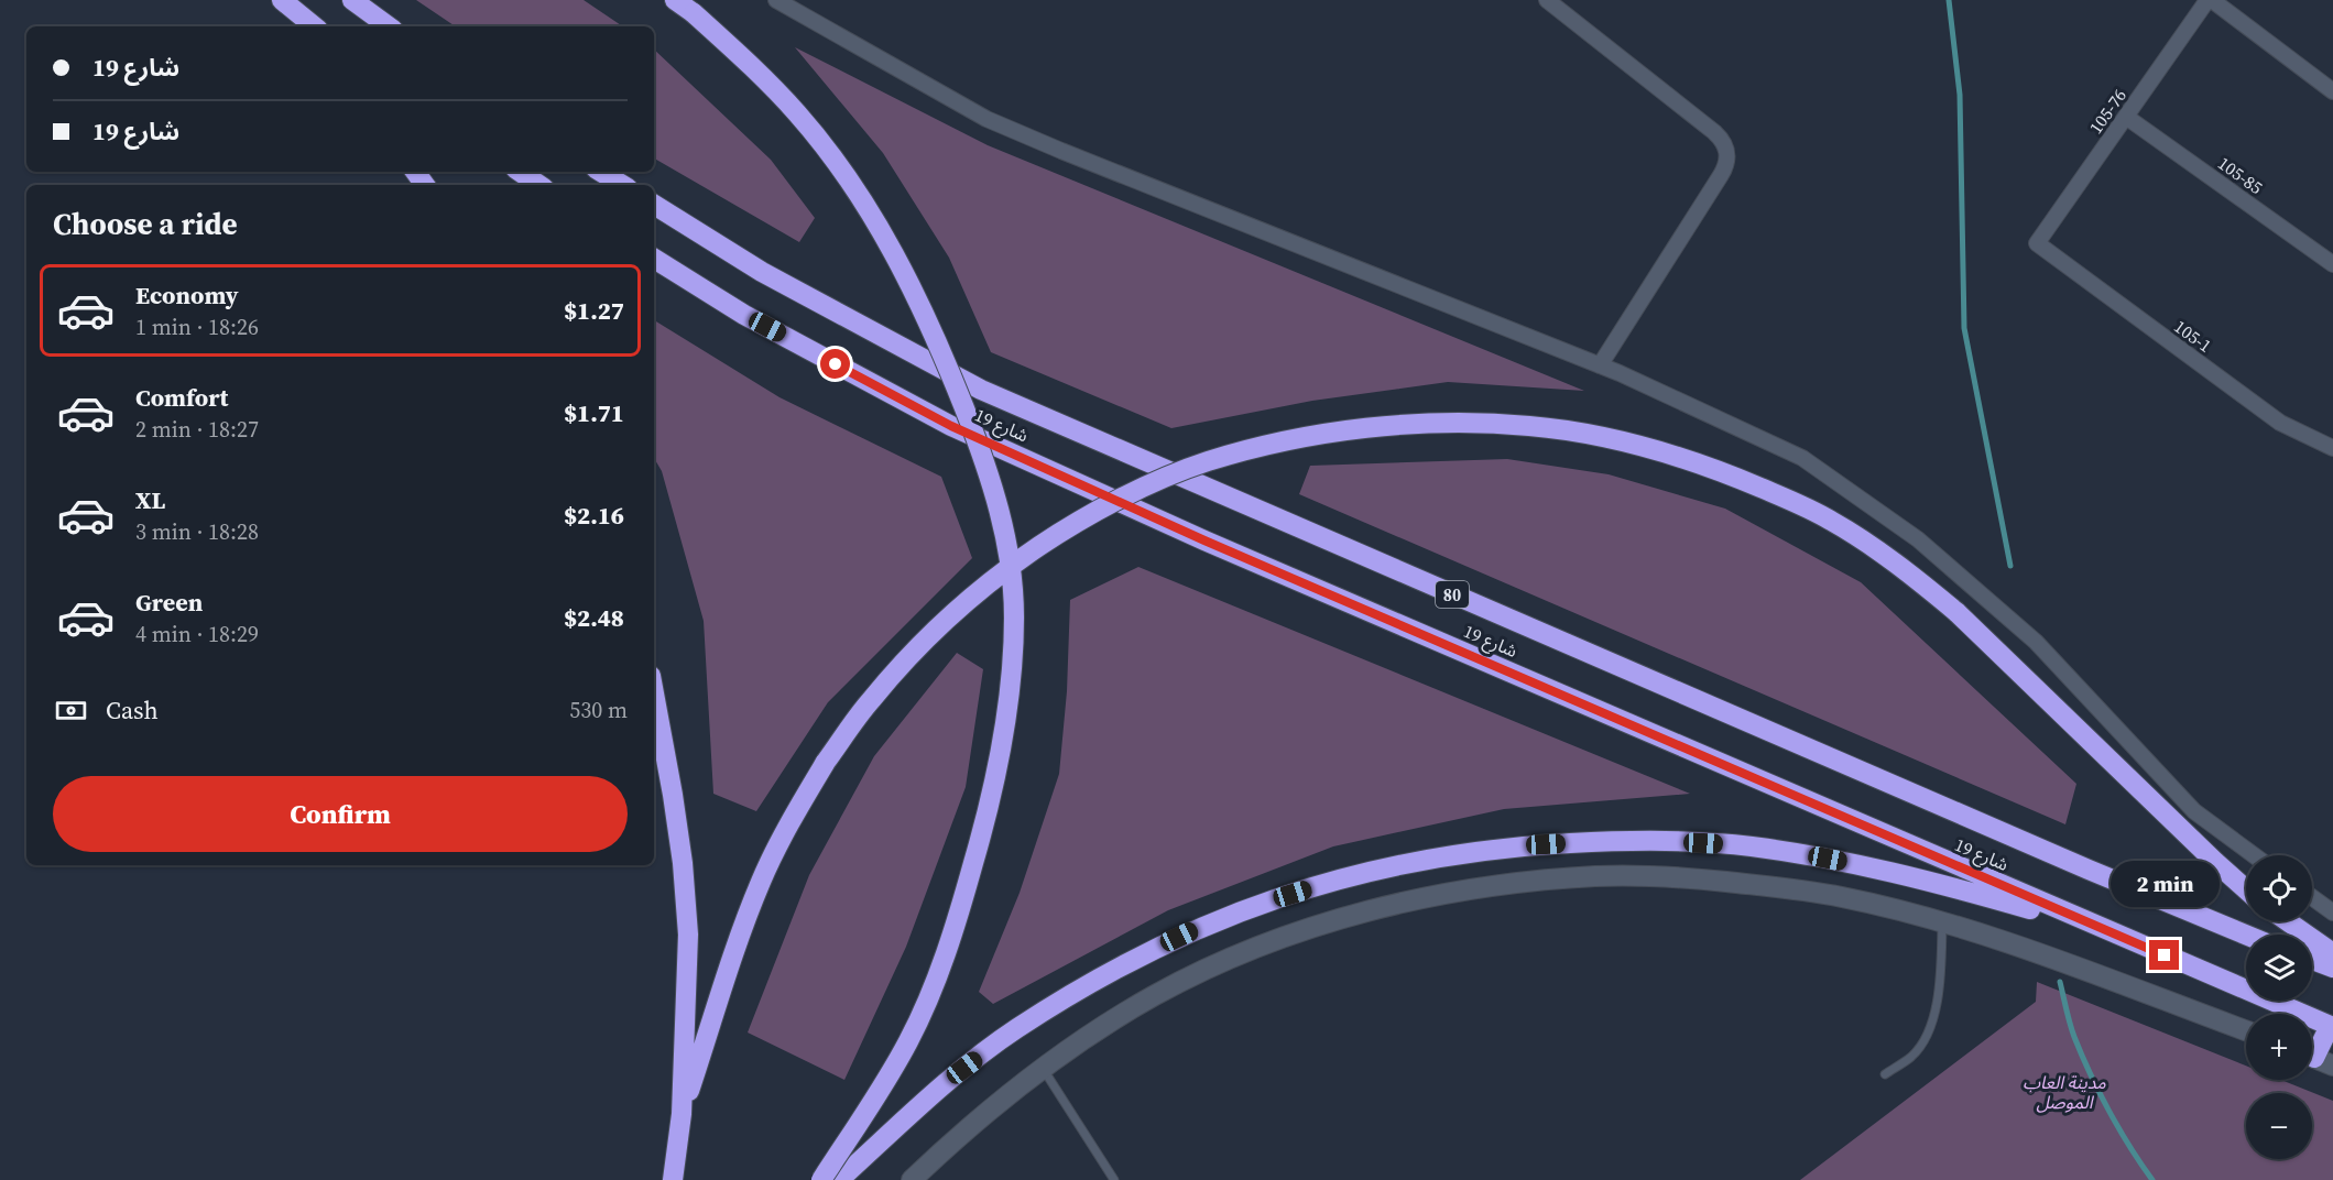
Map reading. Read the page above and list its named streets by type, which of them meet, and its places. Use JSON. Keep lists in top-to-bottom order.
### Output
{
  "streets": {
    "highway": ["شارع 19", "80"],
    "street": ["105-76", "105-85", "105-1"]
  },
  "crossings": [
    ["105-76", "105-85"],
    ["105-76", "105-1"]
  ],
  "parks": ["مدينة العاب الموصل"],
  "page": {
    "banner": ["شارع 19", "شارع 19"],
    "heading": "Choose a ride",
    "list": [
      {
        "name": "Economy",
        "note": "1 min · 18:26",
        "value": "$1.27"
      },
      {
        "name": "Comfort",
        "note": "2 min · 18:27",
        "value": "$1.71"
      },
      {
        "name": "XL",
        "note": "3 min · 18:28",
        "value": "$2.16"
      },
      {
        "name": "Green",
        "note": "4 min · 18:29",
        "value": "$2.48"
      }
    ],
    "pay": ["Cash", "530 m"],
    "buttons": "Confirm",
    "map_buttons": ["+", "−"],
    "bubble": "2 min"
  }
}
